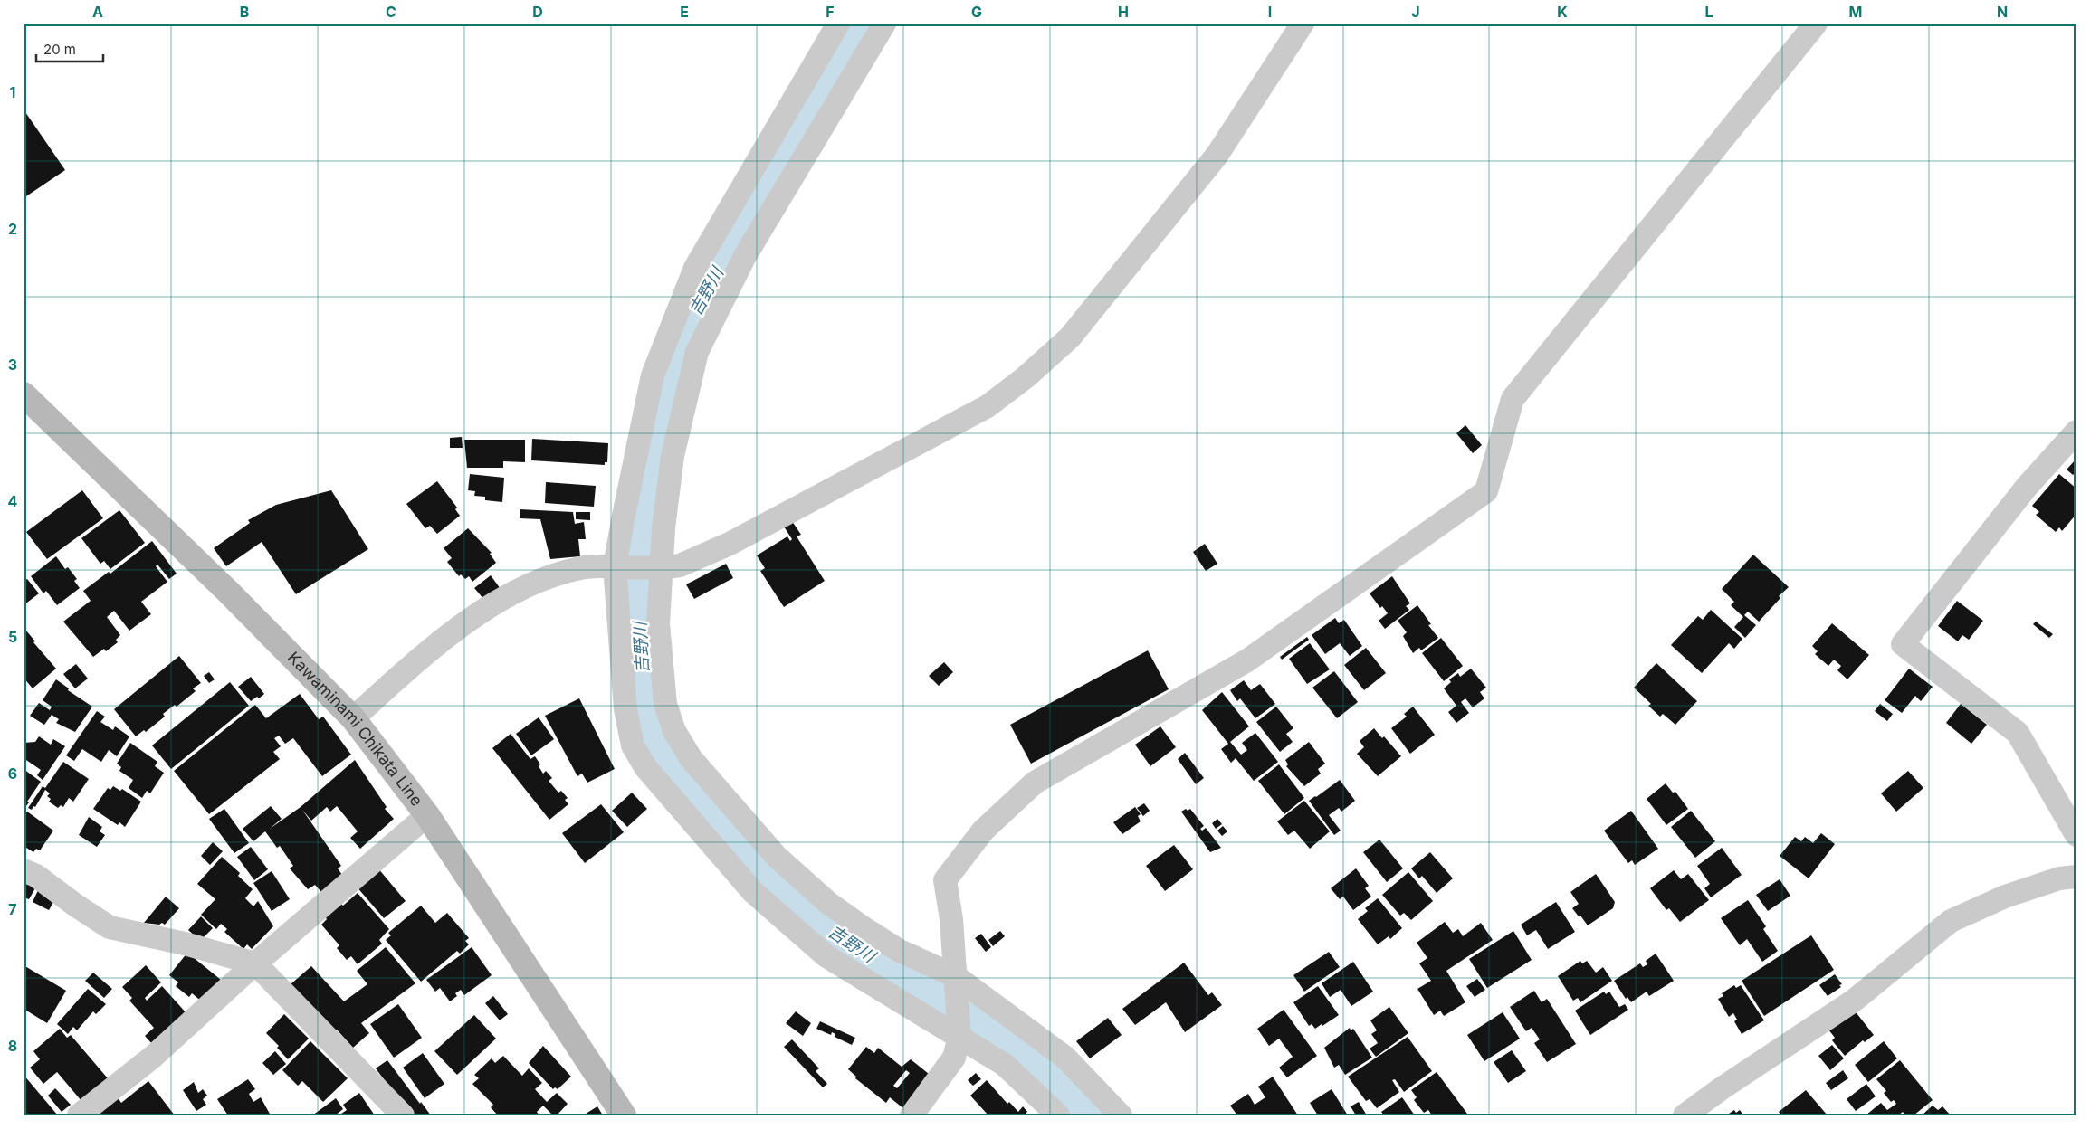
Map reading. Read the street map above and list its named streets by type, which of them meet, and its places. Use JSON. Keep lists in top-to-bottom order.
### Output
{
  "streets": {
    "main road": ["Kawaminami Chikata Line"]
  },
  "water": ["吉野川"],
  "scale_bar": "20 m",
  "grid": {
    "columns": [
      "A",
      "B",
      "C",
      "D",
      "E",
      "F",
      "G",
      "H",
      "I",
      "J",
      "K",
      "L",
      "M",
      "N"
    ],
    "rows": [
      "1",
      "2",
      "3",
      "4",
      "5",
      "6",
      "7",
      "8"
    ]
  }
}
